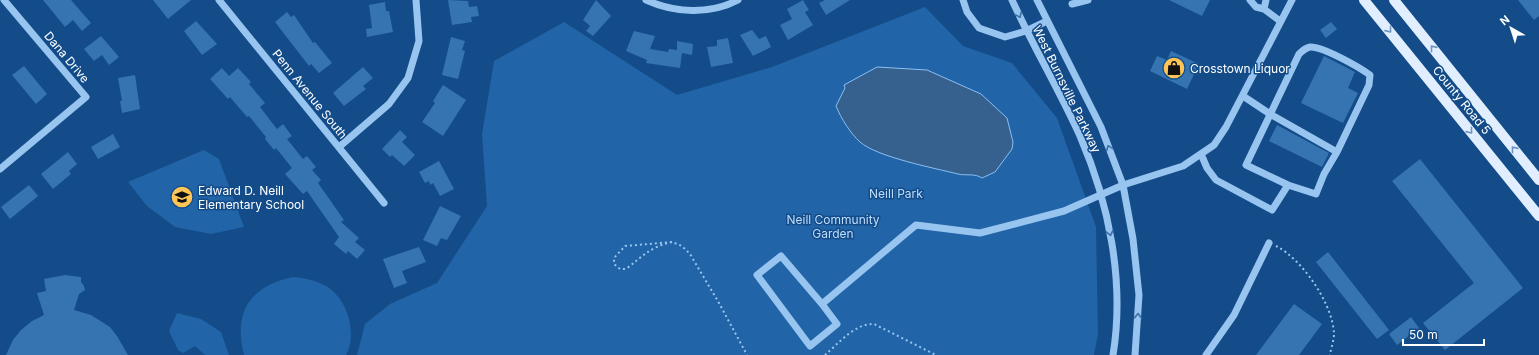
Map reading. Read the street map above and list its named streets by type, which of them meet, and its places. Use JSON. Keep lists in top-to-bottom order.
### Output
{
  "streets": {
    "main road": ["County Road 5"],
    "street": ["Dana Drive", "West Burnsville Parkway", "Penn Avenue South"]
  },
  "parks": ["Neill Park", "Neill Community Garden"],
  "places": {
    "shop": ["Crosstown Liquor"],
    "school or university": ["Edward D. Neill Elementary School"]
  },
  "scale_bar": "50 m",
  "north": "top left"
}
